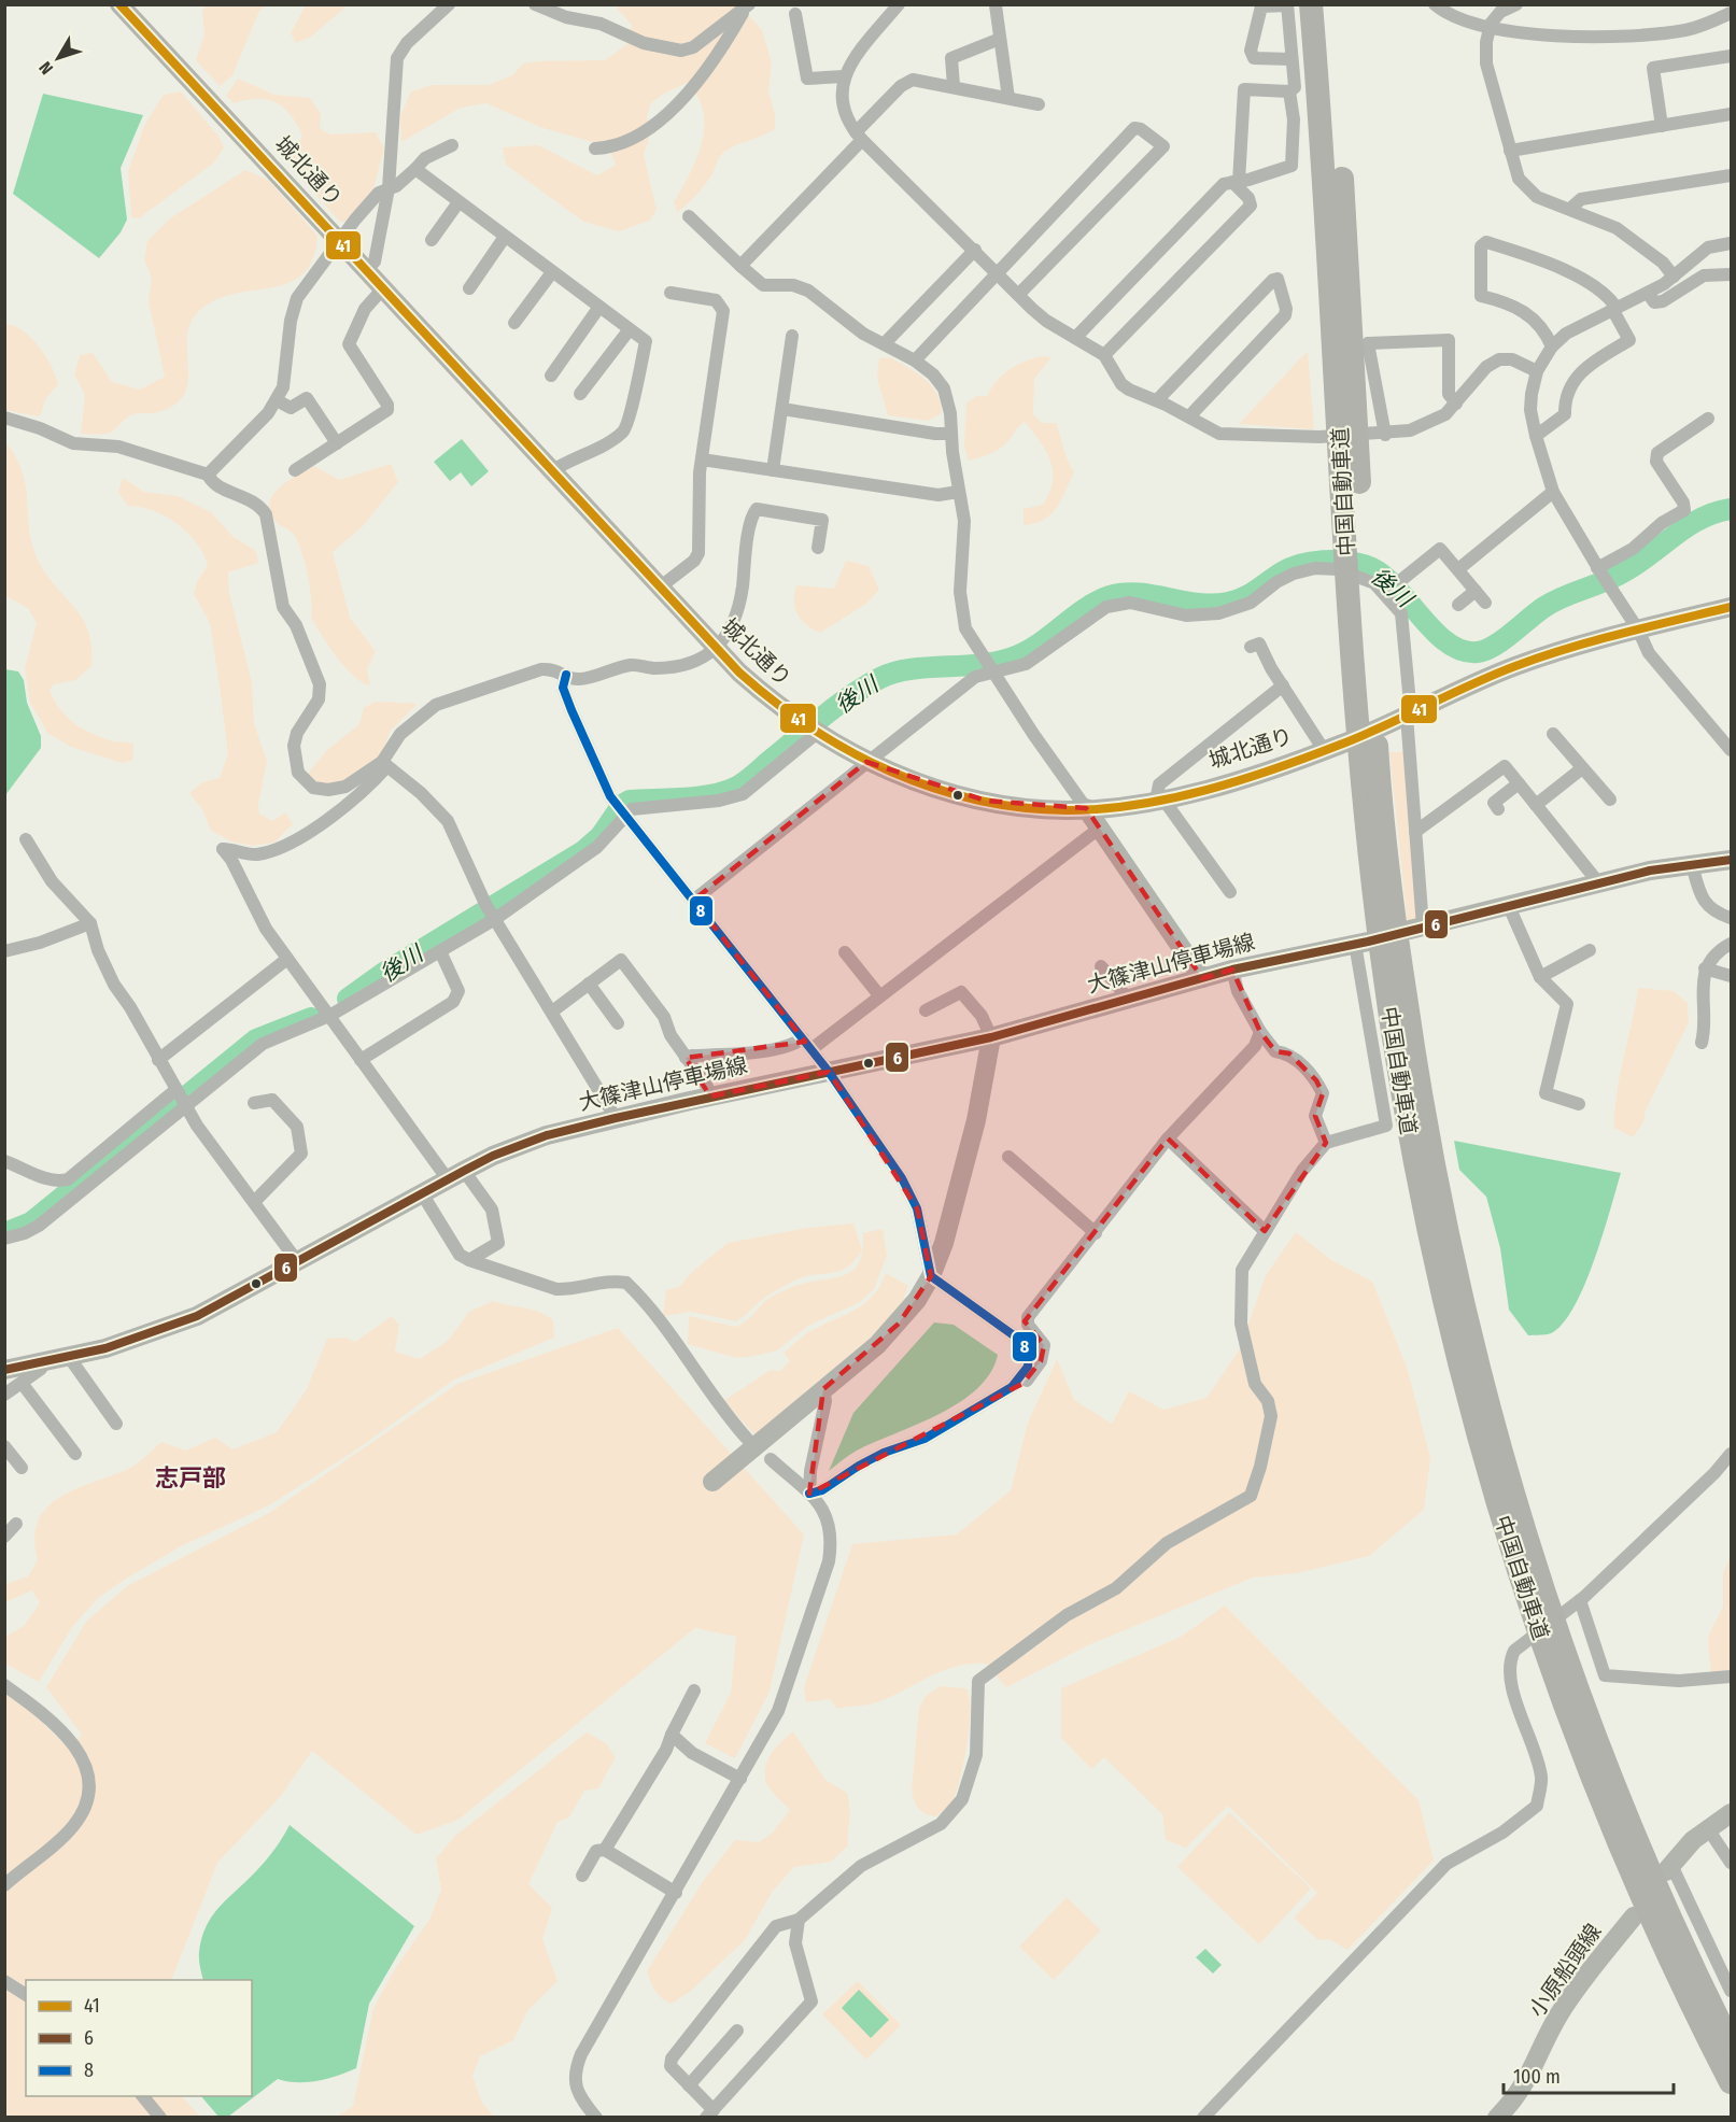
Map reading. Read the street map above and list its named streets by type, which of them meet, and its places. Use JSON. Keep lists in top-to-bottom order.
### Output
{
  "streets": {
    "highway": ["中国自動車道"],
    "street": ["城北通り", "大篠津山停車場線", "小原船頭線"]
  },
  "districts": ["志戸部"],
  "water": ["後川"],
  "lines": ["transit line 41", "transit line 8", "transit line 6"],
  "legend": ["41", "6", "8"],
  "scale_bar": "100 m",
  "north": "bottom left"
}
